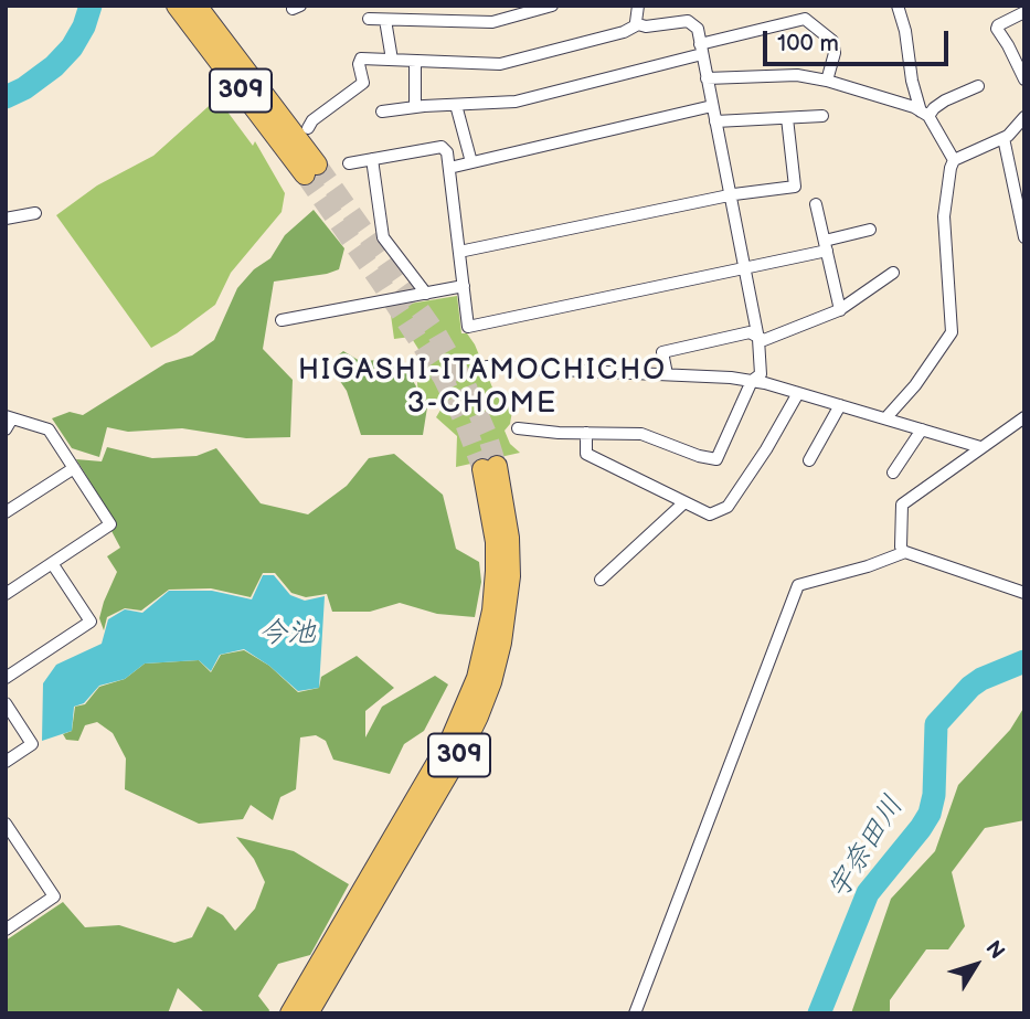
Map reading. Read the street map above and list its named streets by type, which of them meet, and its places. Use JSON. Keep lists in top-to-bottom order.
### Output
{
  "streets": {
    "highway": ["309"]
  },
  "districts": ["HIGASHI-ITAMOCHICHO 3-CHOME"],
  "water": ["今池", "宇奈田川"],
  "scale_bar": "100 m",
  "north": "top right"
}
